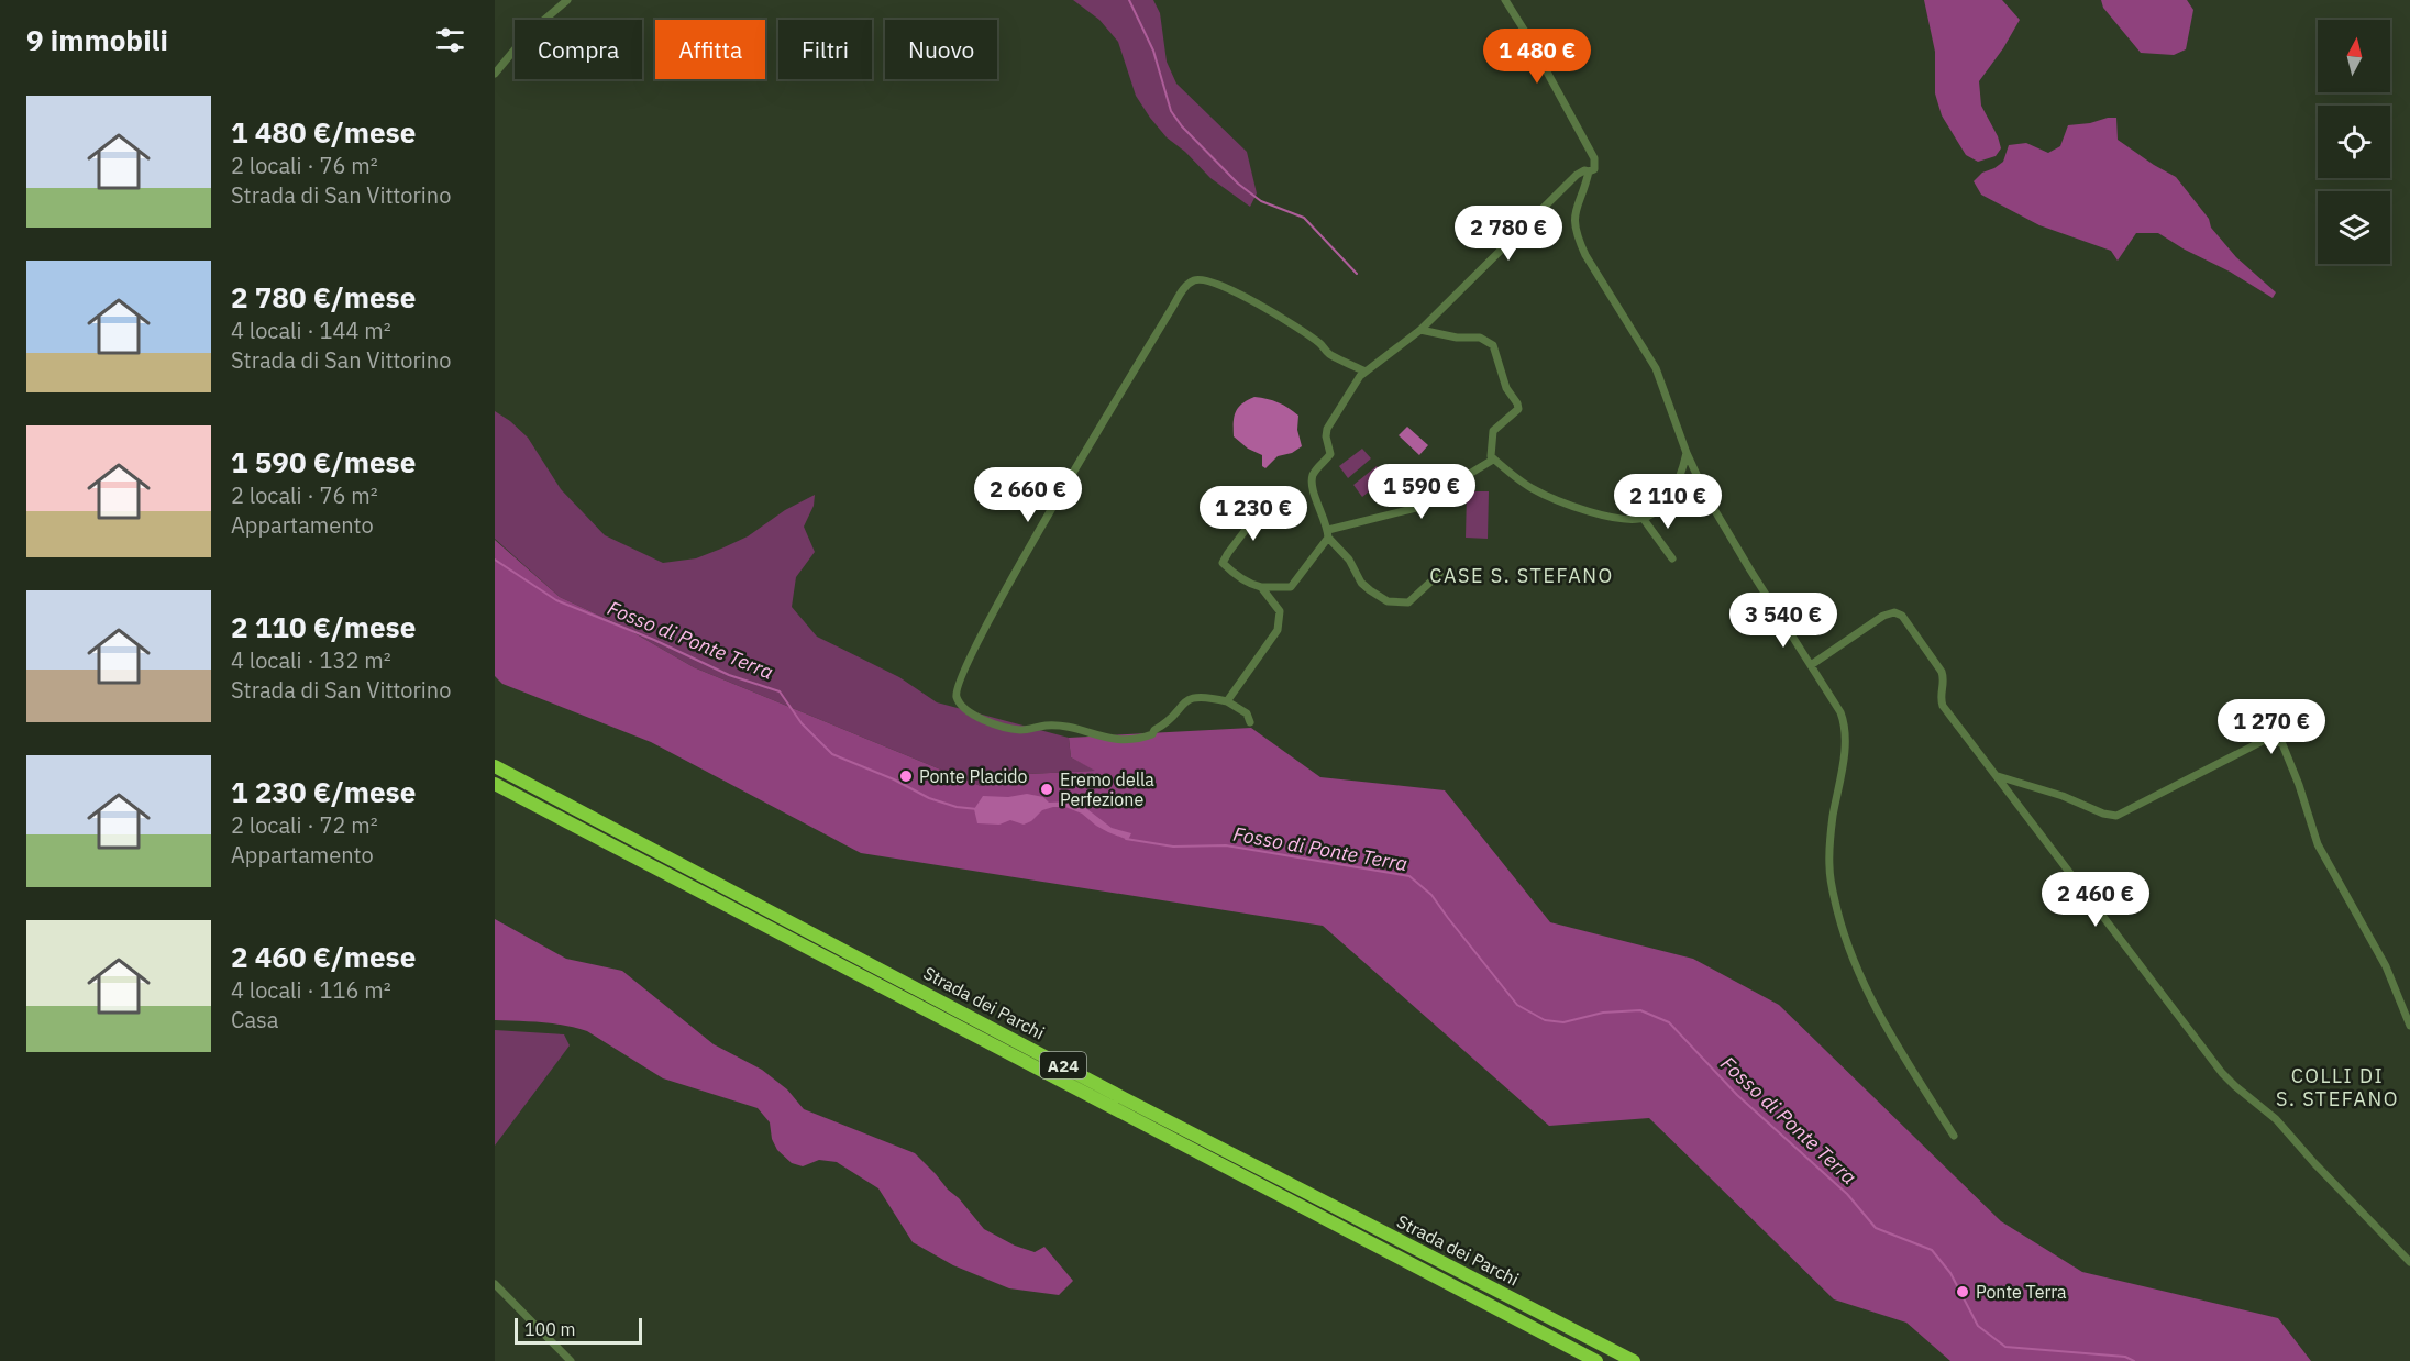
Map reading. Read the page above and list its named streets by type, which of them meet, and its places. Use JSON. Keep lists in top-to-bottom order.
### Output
{
  "streets": {
    "highway": ["Strada dei Parchi", "A24"]
  },
  "districts": ["CASE S. STEFANO", "COLLI DI S. STEFANO"],
  "water": ["Fosso di Ponte Terra"],
  "places": ["Ponte Placido", "Eremo della Perfezione", "Ponte Terra"],
  "scale_bar": "100 m",
  "north": "top",
  "page": {
    "heading": "9 immobili",
    "chip": [
      "Compra",
      "Affitta",
      "Filtri",
      "Nuovo"
    ],
    "price": [
      "1 480 €",
      "2 780 €",
      "1 590 €",
      "2 660 €",
      "2 110 €",
      "1 230 €",
      "3 540 €",
      "1 270 €",
      "2 460 €"
    ],
    "list": [
      {
        "name": "1 480 €/mese",
        "note": "2 locali · 76 m² · Strada di San Vittorino"
      },
      {
        "name": "2 780 €/mese",
        "note": "4 locali · 144 m² · Strada di San Vittorino"
      },
      {
        "name": "1 590 €/mese",
        "note": "2 locali · 76 m² · Appartamento"
      },
      {
        "name": "2 110 €/mese",
        "note": "4 locali · 132 m² · Strada di San Vittorino"
      },
      {
        "name": "1 230 €/mese",
        "note": "2 locali · 72 m² · Appartamento"
      },
      {
        "name": "2 460 €/mese",
        "note": "4 locali · 116 m² · Casa"
      }
    ],
    "scale": "100 m"
  }
}
